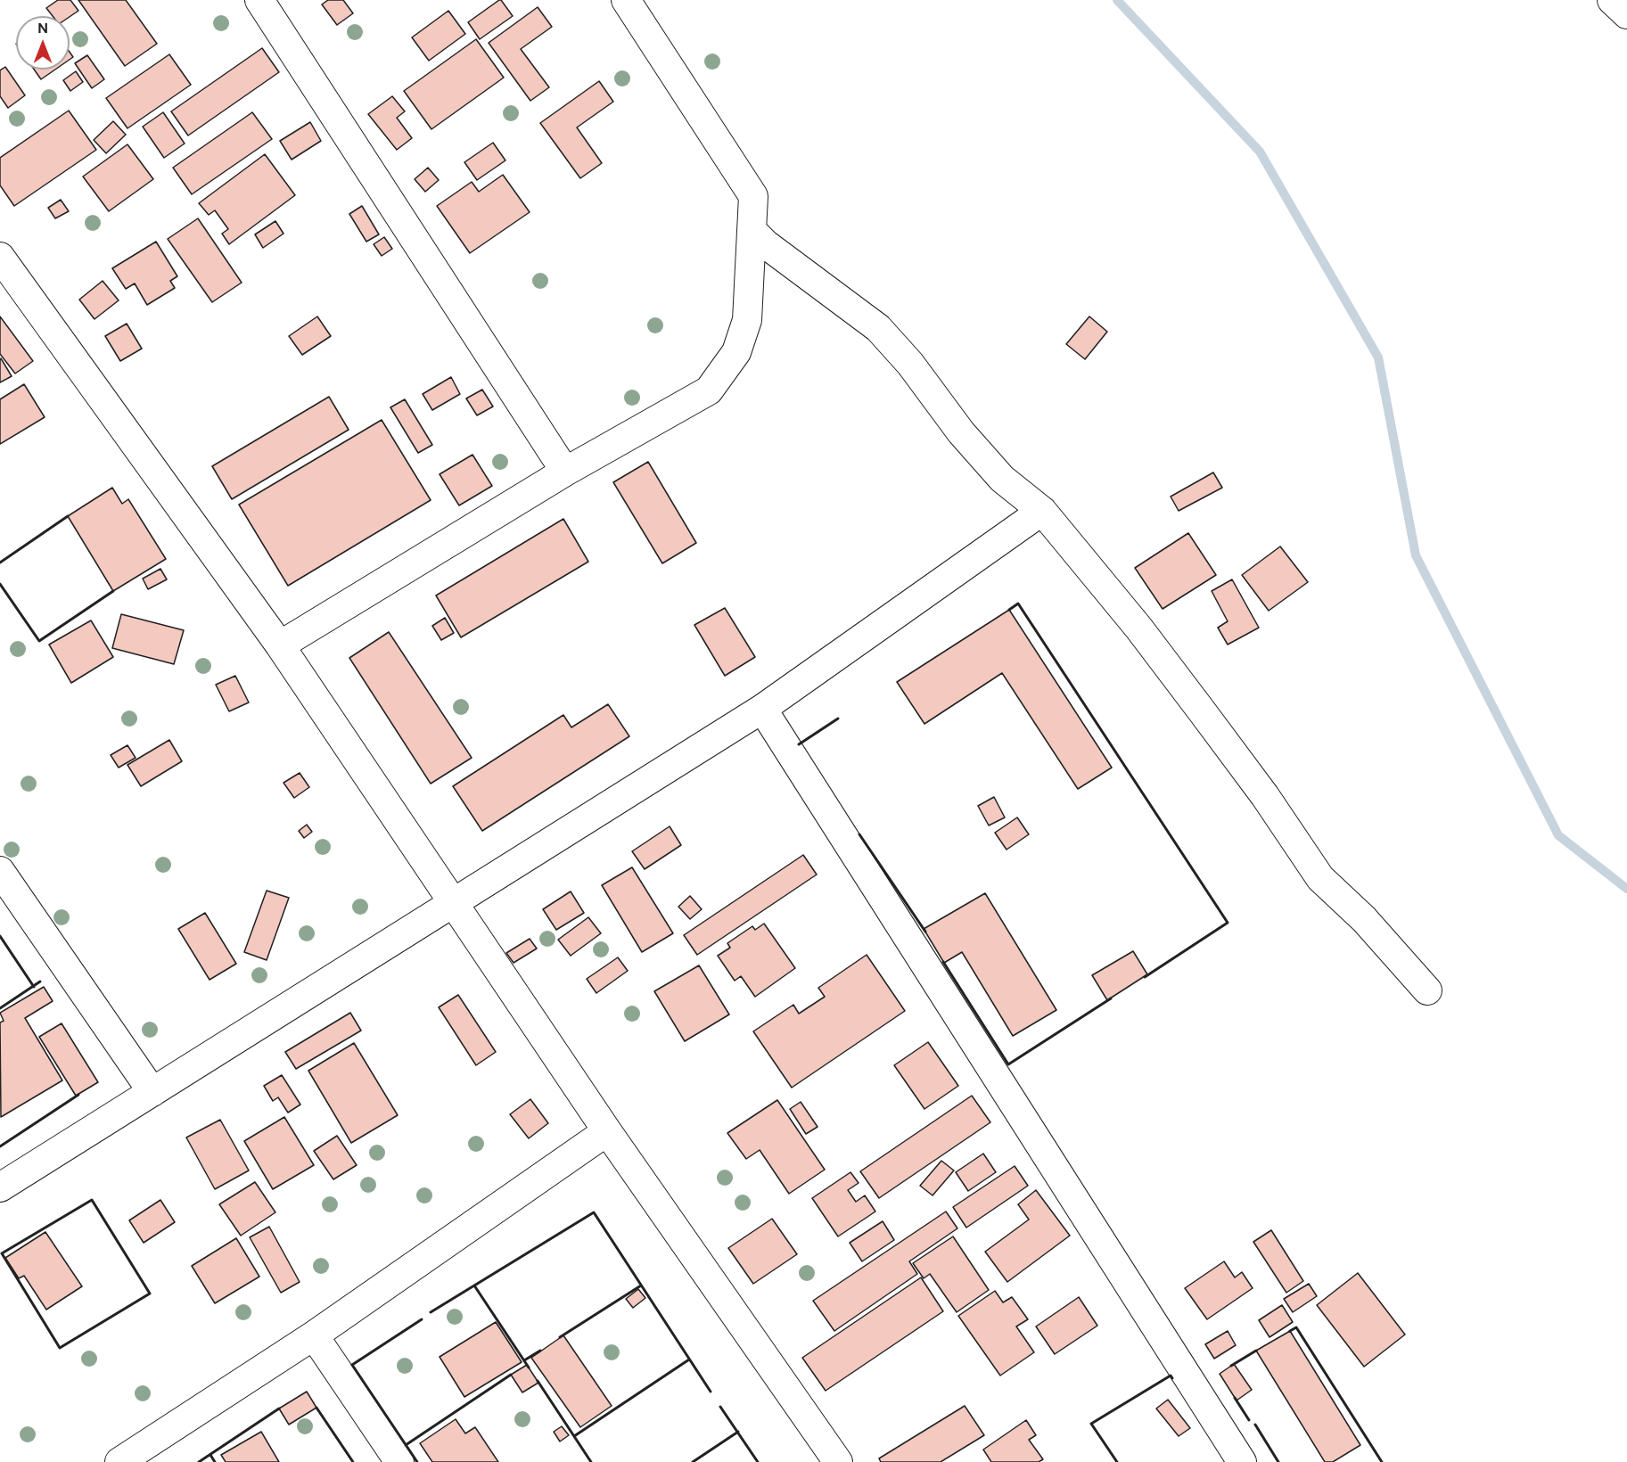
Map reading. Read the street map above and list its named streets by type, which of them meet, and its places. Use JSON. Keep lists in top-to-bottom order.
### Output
{
  "north": "top"
}
